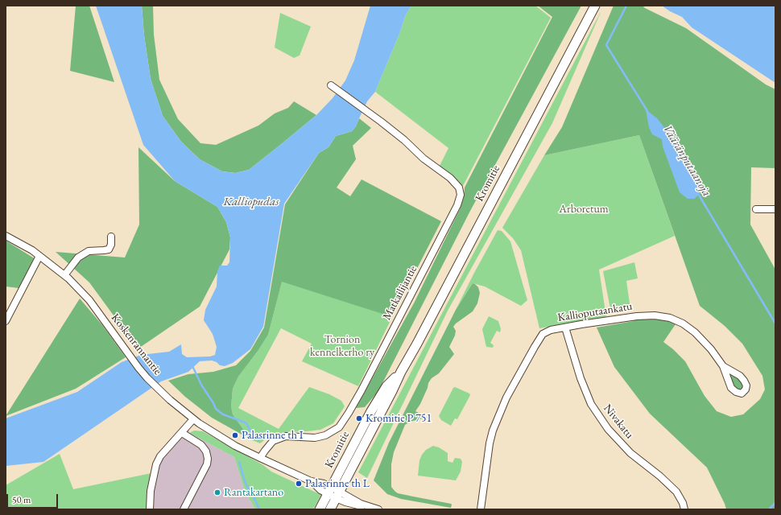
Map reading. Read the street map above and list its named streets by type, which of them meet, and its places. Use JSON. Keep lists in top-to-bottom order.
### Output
{
  "streets": {
    "main road": ["Kromitie"],
    "street": [
      "Matkailijantie",
      "Kallioputaankatu",
      "Koskenrannantie",
      "Nivakatu"
    ]
  },
  "crossings": [
    ["Kromitie", "Koskenrannantie"],
    ["Matkailijantie", "Koskenrannantie"],
    ["Kallioputaankatu", "Nivakatu"]
  ],
  "water": ["Vääränputaanoja", "Kalliopudas"],
  "parks": ["Arboretum", "Tornion kennelkerho ry"],
  "places": [
    "Kromitie P 751",
    "Palasrinne th I",
    "Palasrinne th L",
    "Rantakartano"
  ],
  "scale_bar": "50 m"
}
